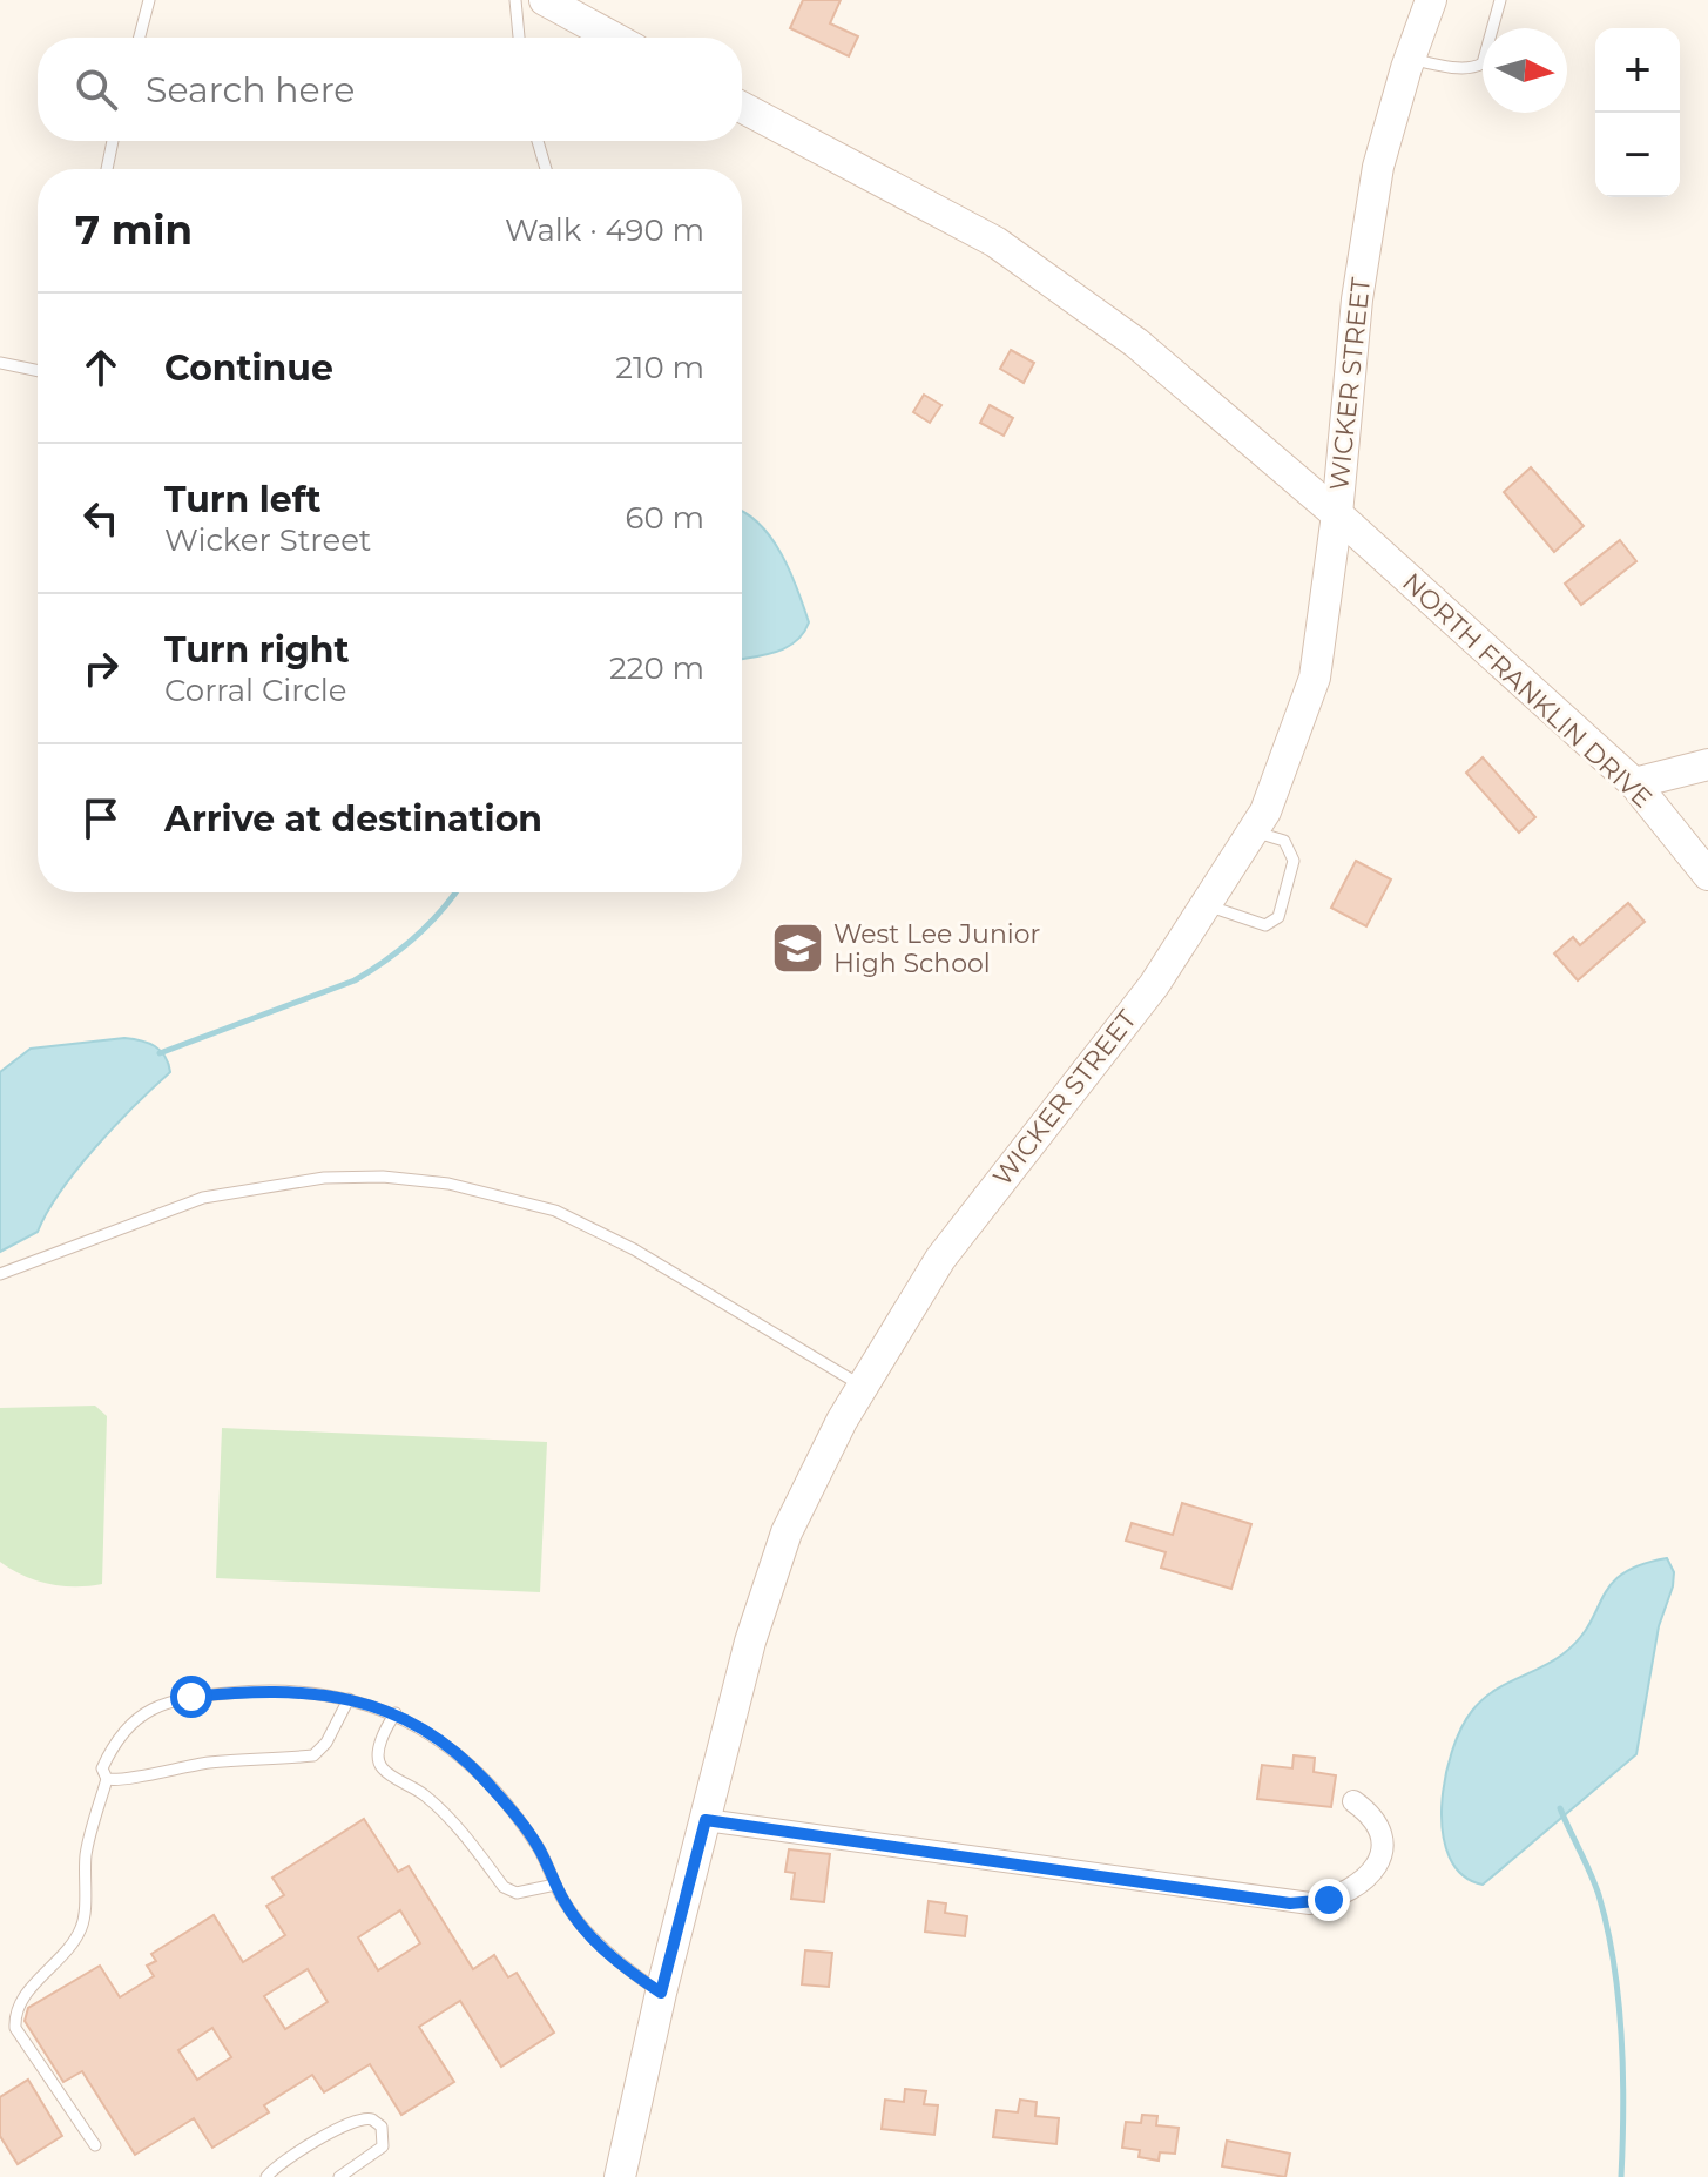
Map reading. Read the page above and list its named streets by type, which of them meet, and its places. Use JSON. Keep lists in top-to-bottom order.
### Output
{
  "streets": {
    "main road": ["WICKER STREET", "NORTH FRANKLIN DRIVE"]
  },
  "crossings": [
    ["WICKER STREET", "NORTH FRANKLIN DRIVE"]
  ],
  "places": {
    "school or university": ["West Lee Junior High School"]
  },
  "north": "right",
  "page": {
    "map_buttons": ["+", "−"],
    "search": "Search here",
    "heading": ["7 min", "Walk · 490 m"],
    "list": [
      ["Continue", "210 m"],
      ["Turn left", "Wicker Street", "60 m"],
      ["Turn right", "Corral Circle", "220 m"],
      "Arrive at destination"
    ]
  }
}
